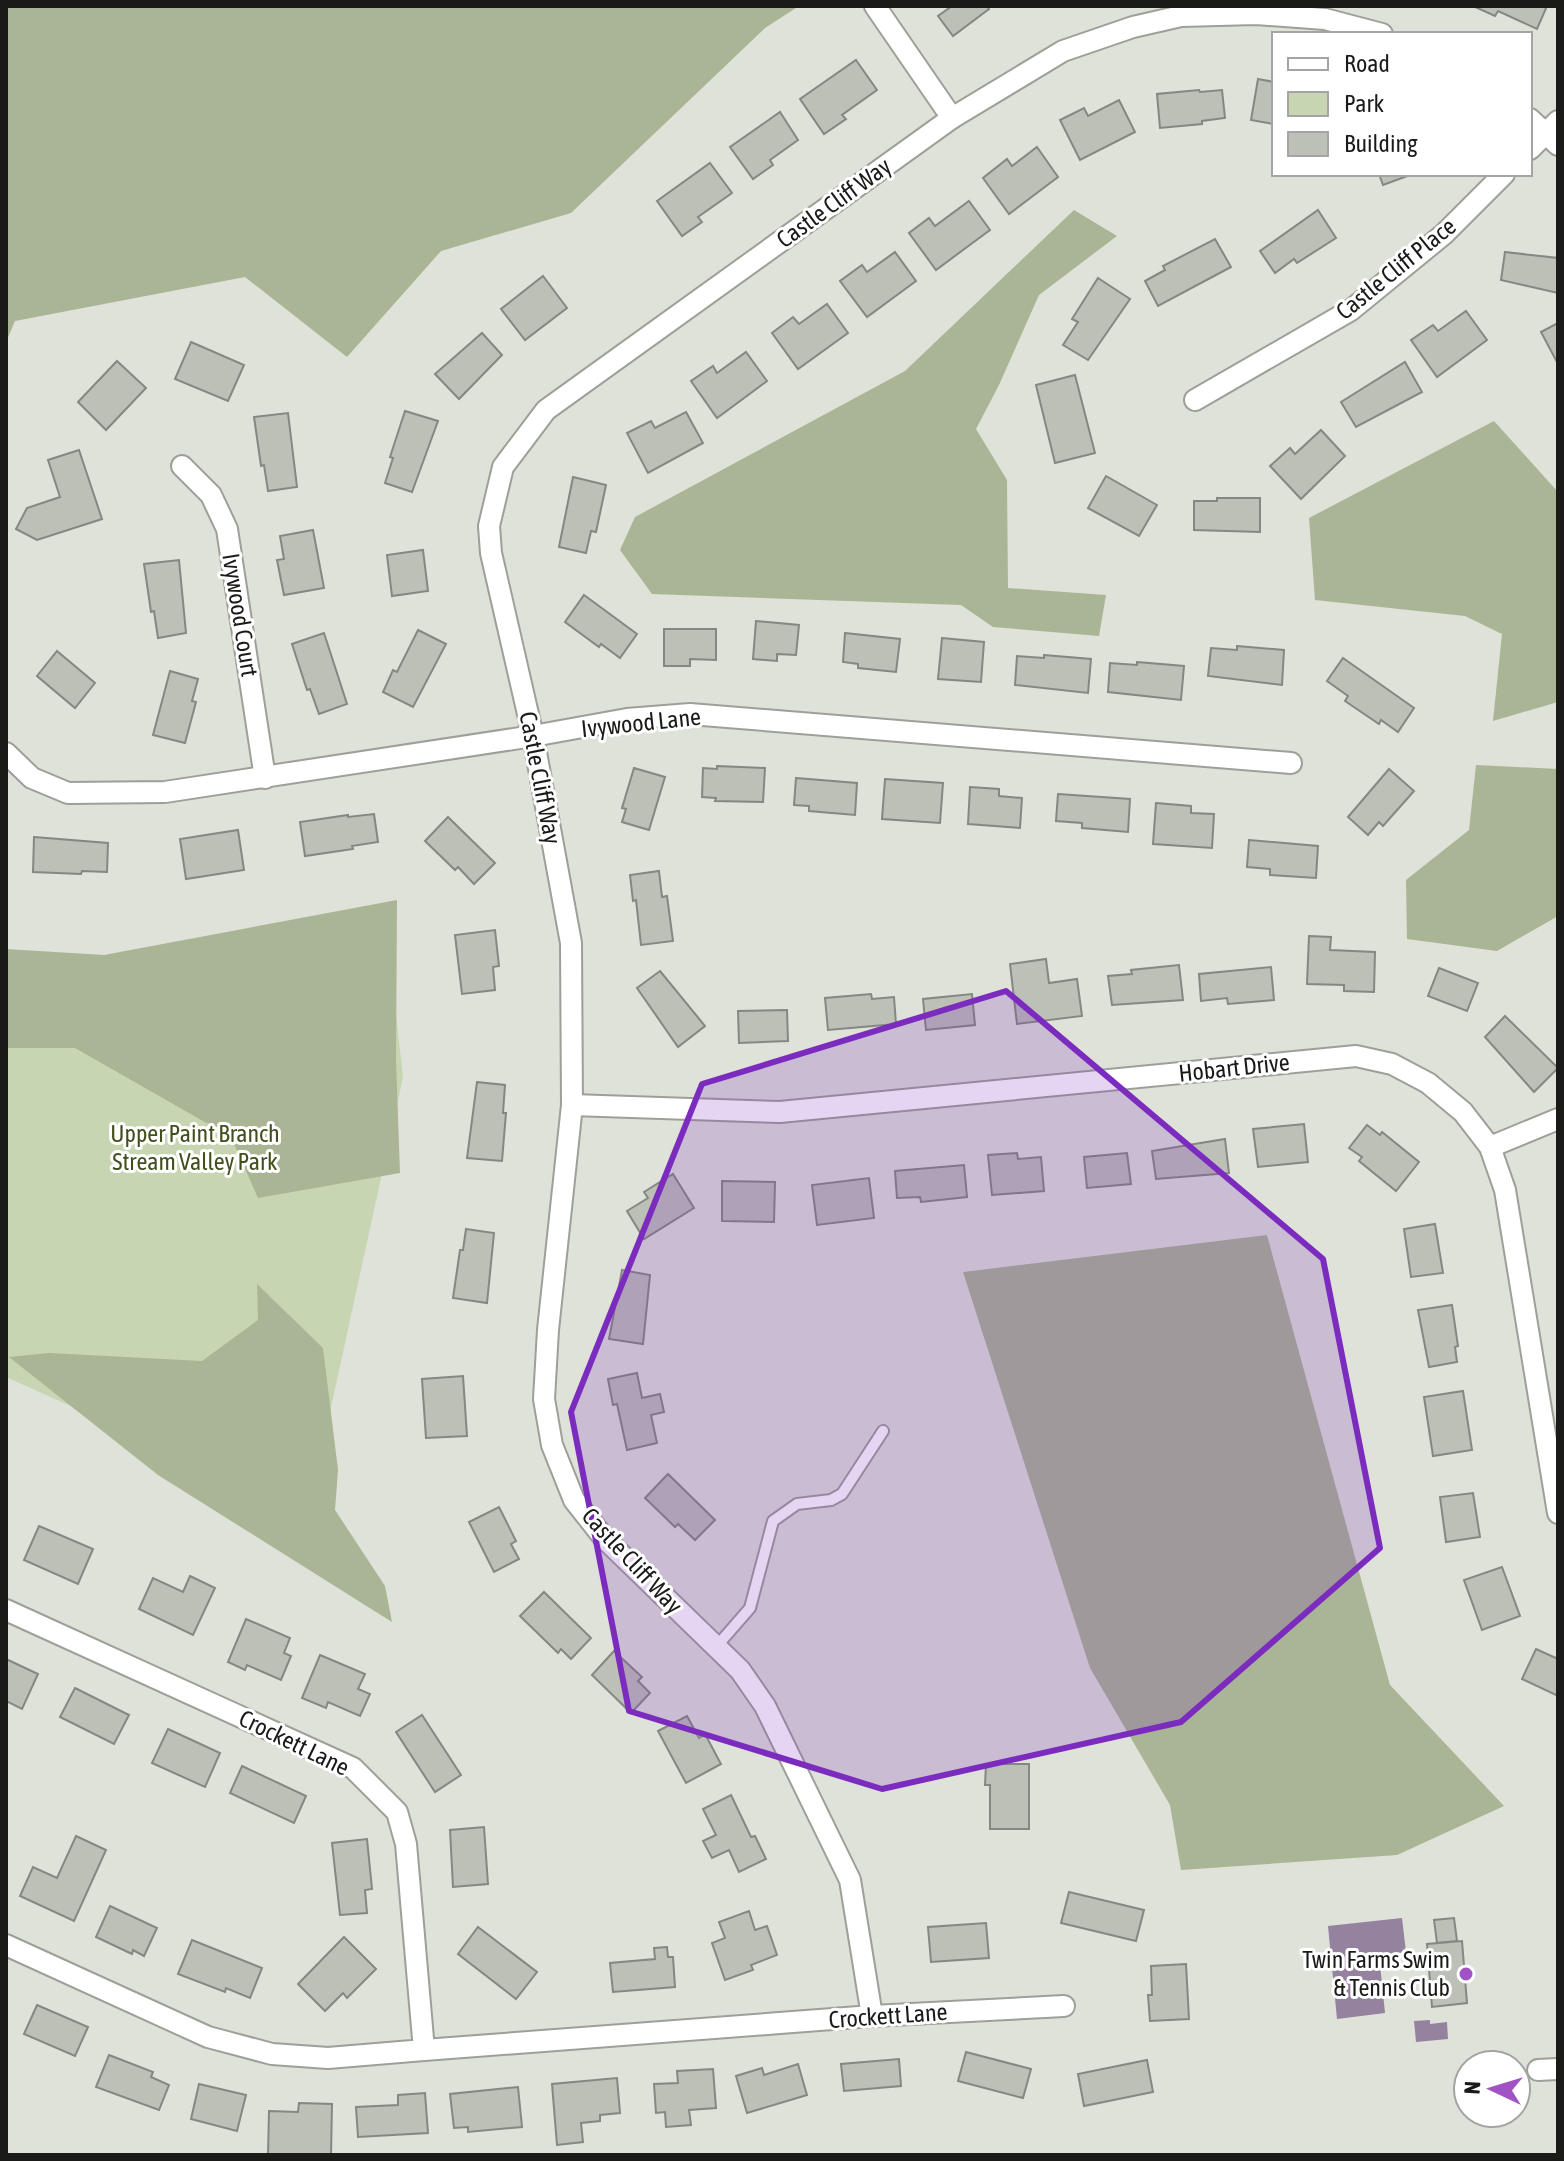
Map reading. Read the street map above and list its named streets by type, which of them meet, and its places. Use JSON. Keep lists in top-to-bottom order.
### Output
{
  "streets": {
    "street": [
      "Castle Cliff Way",
      "Castle Cliff Place",
      "Ivywood Court",
      "Ivywood Lane",
      "Hobart Drive",
      "Crockett Lane"
    ]
  },
  "crossings": [
    ["Castle Cliff Way", "Ivywood Lane"],
    ["Castle Cliff Way", "Hobart Drive"],
    ["Castle Cliff Way", "Crockett Lane"],
    ["Ivywood Court", "Ivywood Lane"]
  ],
  "parks": ["Upper Paint Branch Stream Valley Park"],
  "places": ["Twin Farms Swim & Tennis Club"],
  "legend": ["Road", "Park", "Building"],
  "north": "left"
}
